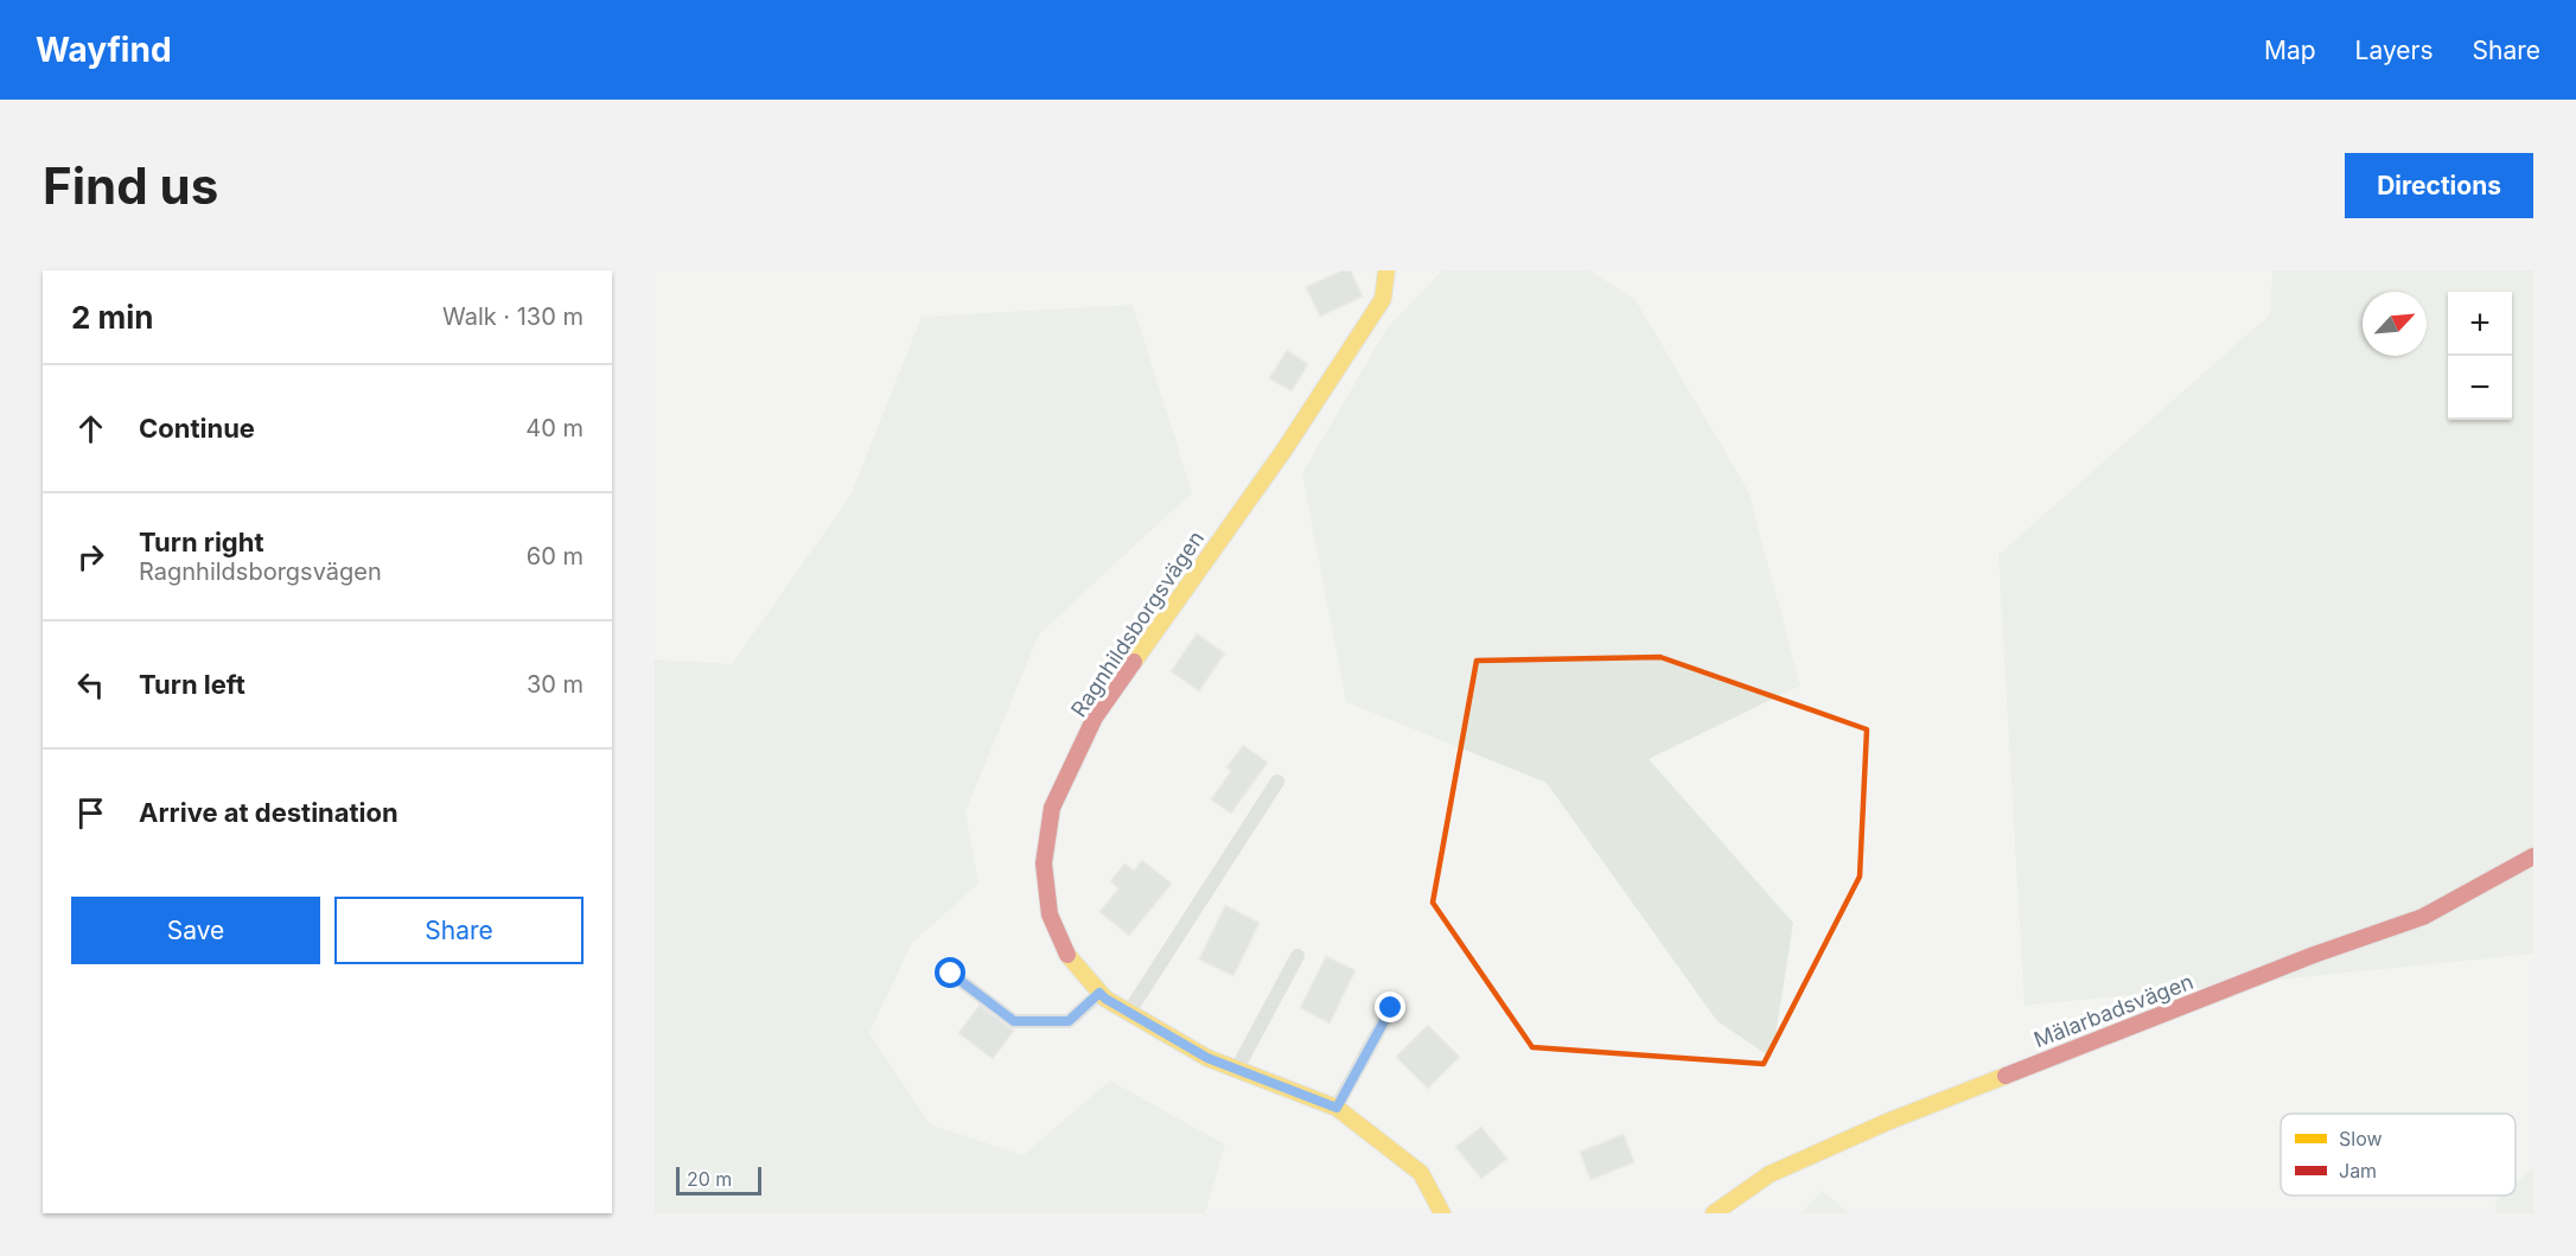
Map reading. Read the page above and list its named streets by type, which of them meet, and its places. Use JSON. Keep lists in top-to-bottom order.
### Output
{
  "streets": {
    "street": ["Ragnhildsborgsvägen", "Mälarbadsvägen"]
  },
  "legend": ["Slow", "Jam"],
  "scale_bar": "20 m",
  "north": "top right",
  "page": {
    "header": "Wayfind",
    "nav": ["Map", "Layers", "Share"],
    "buttons": [
      "Directions",
      ["Save", "Share"]
    ],
    "title": "Find us",
    "heading": ["2 min", "Walk · 130 m"],
    "map_buttons": ["+", "−"],
    "list": [
      ["Continue", "40 m"],
      ["Turn right", "Ragnhildsborgsvägen", "60 m"],
      ["Turn left", "30 m"],
      "Arrive at destination"
    ],
    "scale": "20 m"
  }
}
